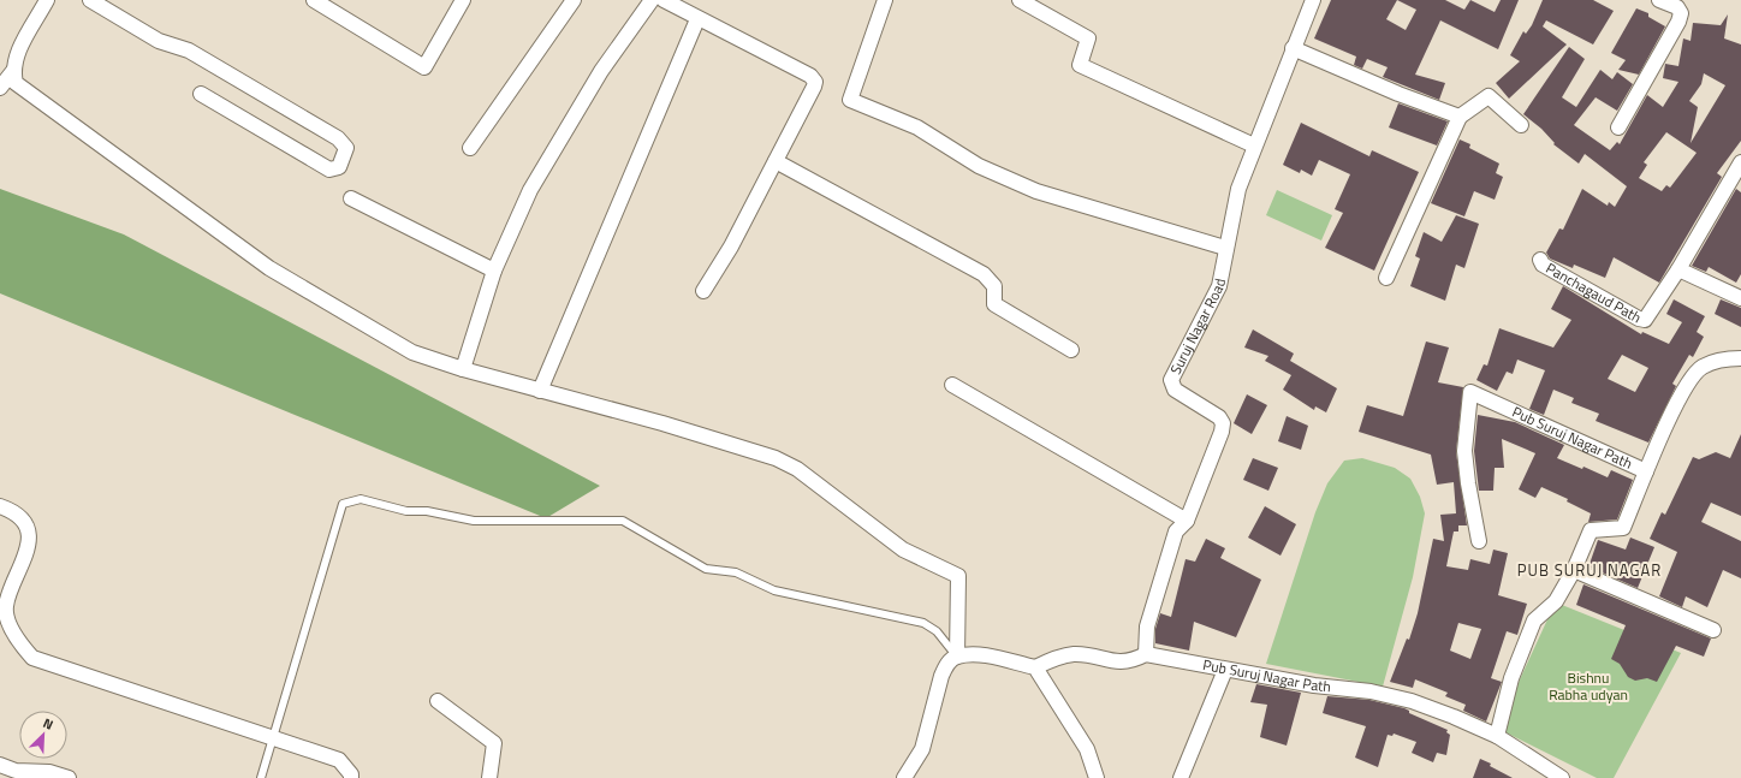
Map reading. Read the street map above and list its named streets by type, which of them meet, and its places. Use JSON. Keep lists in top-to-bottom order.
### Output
{
  "streets": {
    "street": ["Panchagaud Path", "Suruj Nagar Road", "Pub Suruj Nagar Path"]
  },
  "crossings": [
    ["Suruj Nagar Road", "Pub Suruj Nagar Path"]
  ],
  "districts": ["PUB SURUJ NAGAR"],
  "parks": ["Bishnu Rabha udyan"],
  "north": "top right"
}
